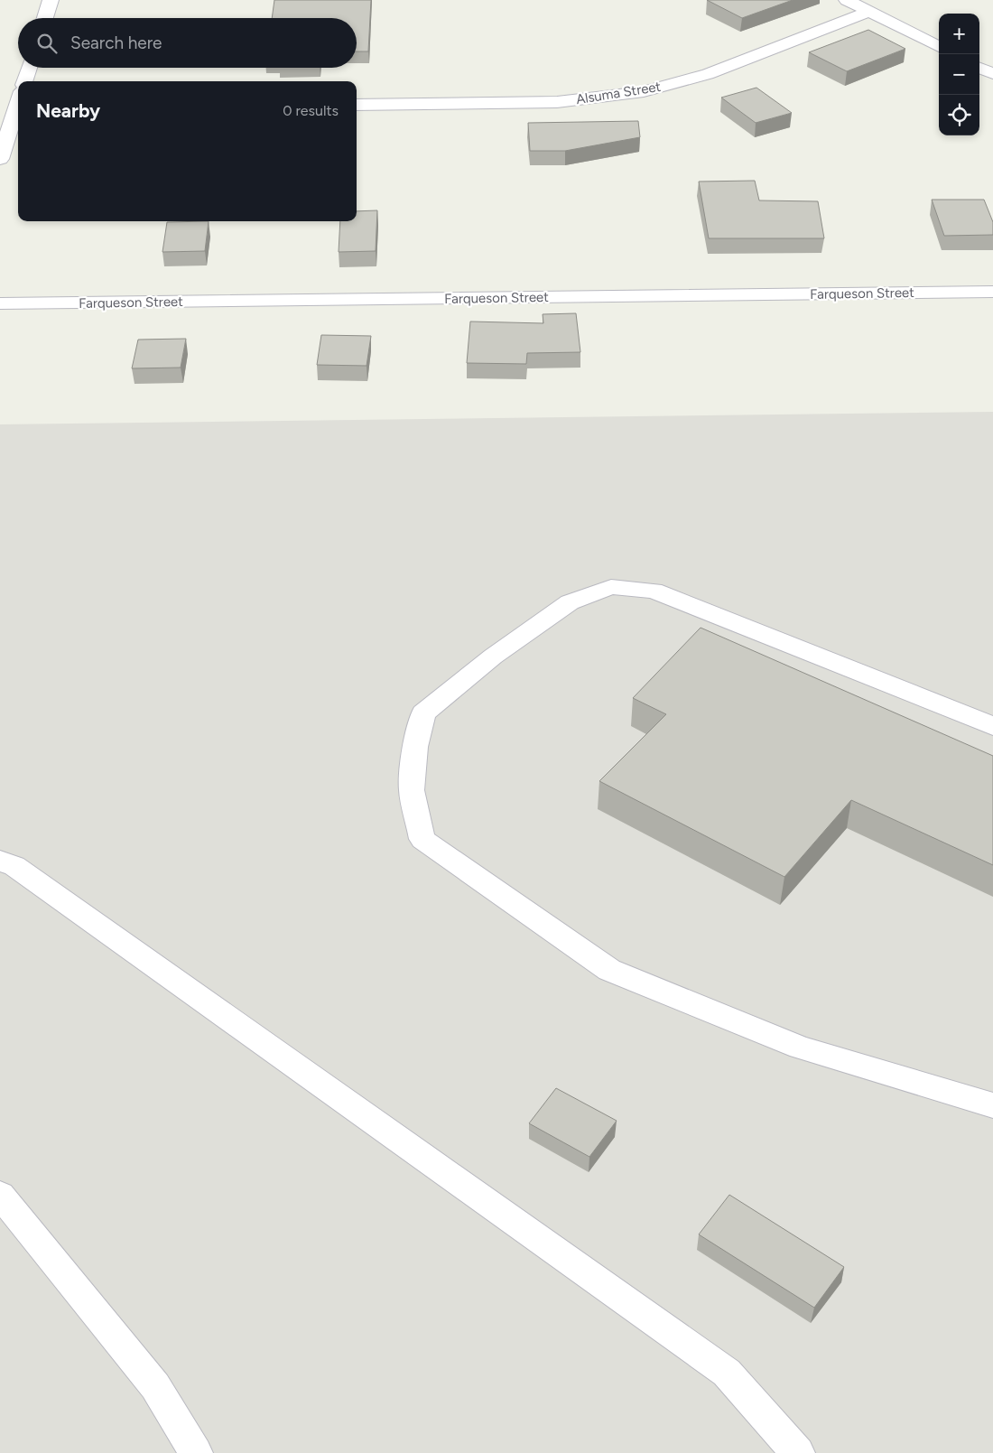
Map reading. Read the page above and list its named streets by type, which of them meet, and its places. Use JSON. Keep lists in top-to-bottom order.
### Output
{
  "streets": {
    "street": ["Alsuma Street", "Farqueson Street"]
  },
  "page": {
    "map_buttons": ["+", "−"],
    "search": "Search here",
    "heading": ["Nearby", "0 results"]
  }
}
